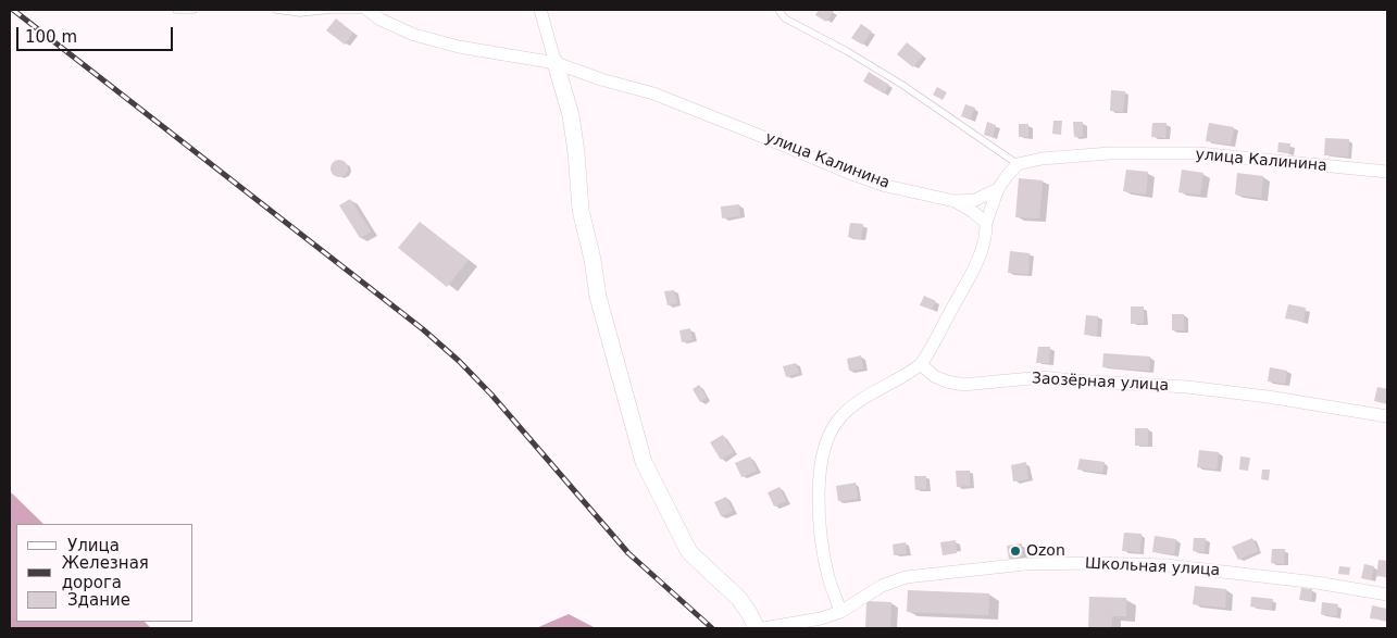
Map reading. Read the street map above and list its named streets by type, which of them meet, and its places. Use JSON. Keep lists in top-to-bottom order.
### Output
{
  "streets": {
    "street": ["улица Калинина", "Заозёрная улица", "Школьная улица"]
  },
  "places": ["Ozon"],
  "legend": ["Улица", "Железная дорога", "Здание"],
  "scale_bar": "100 m"
}
